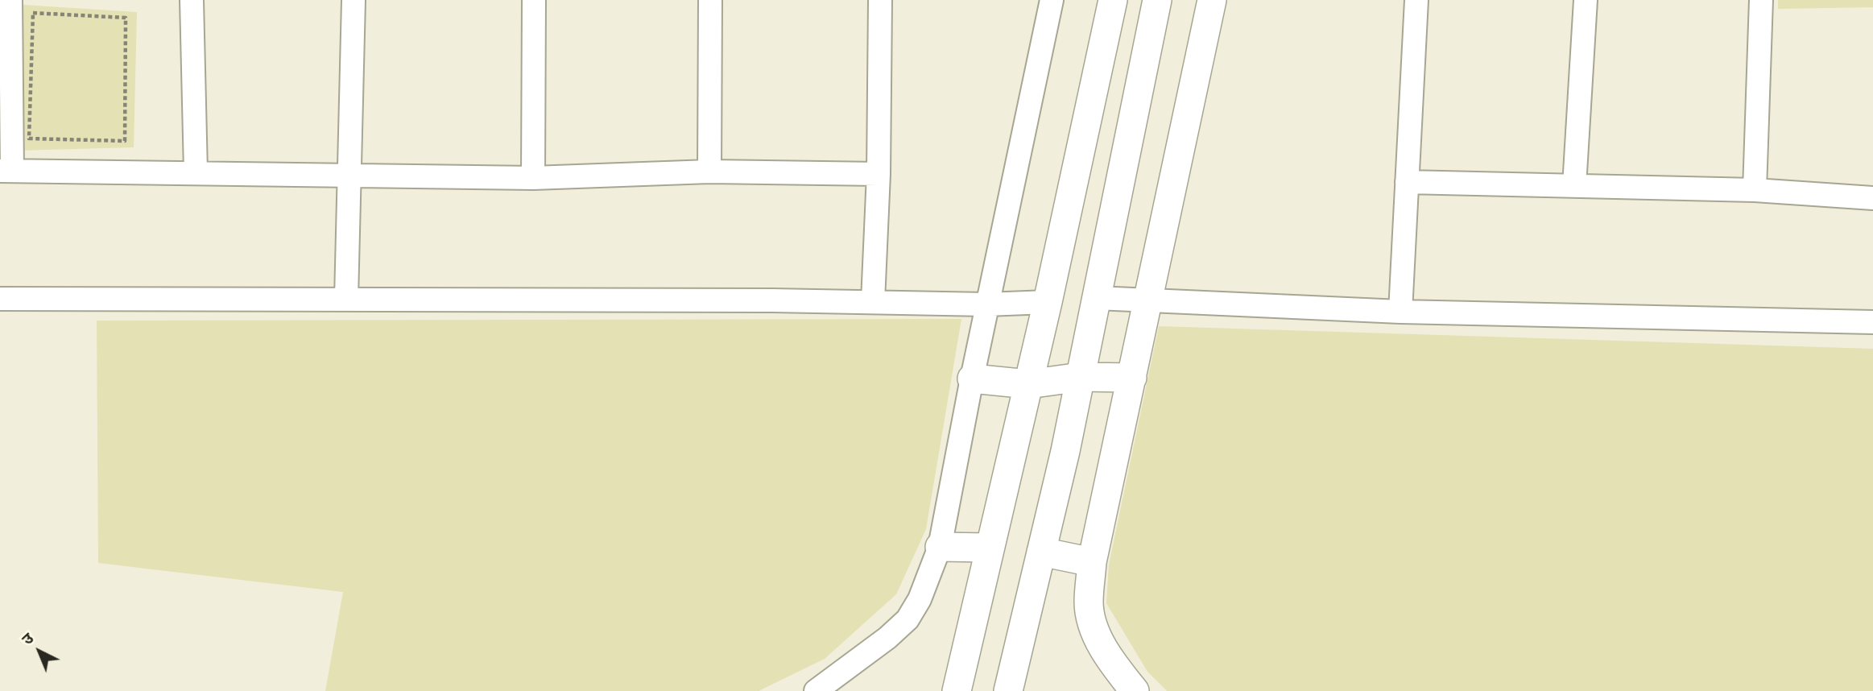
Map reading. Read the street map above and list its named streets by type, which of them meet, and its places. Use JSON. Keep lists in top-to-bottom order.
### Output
{
  "north": "top left"
}
